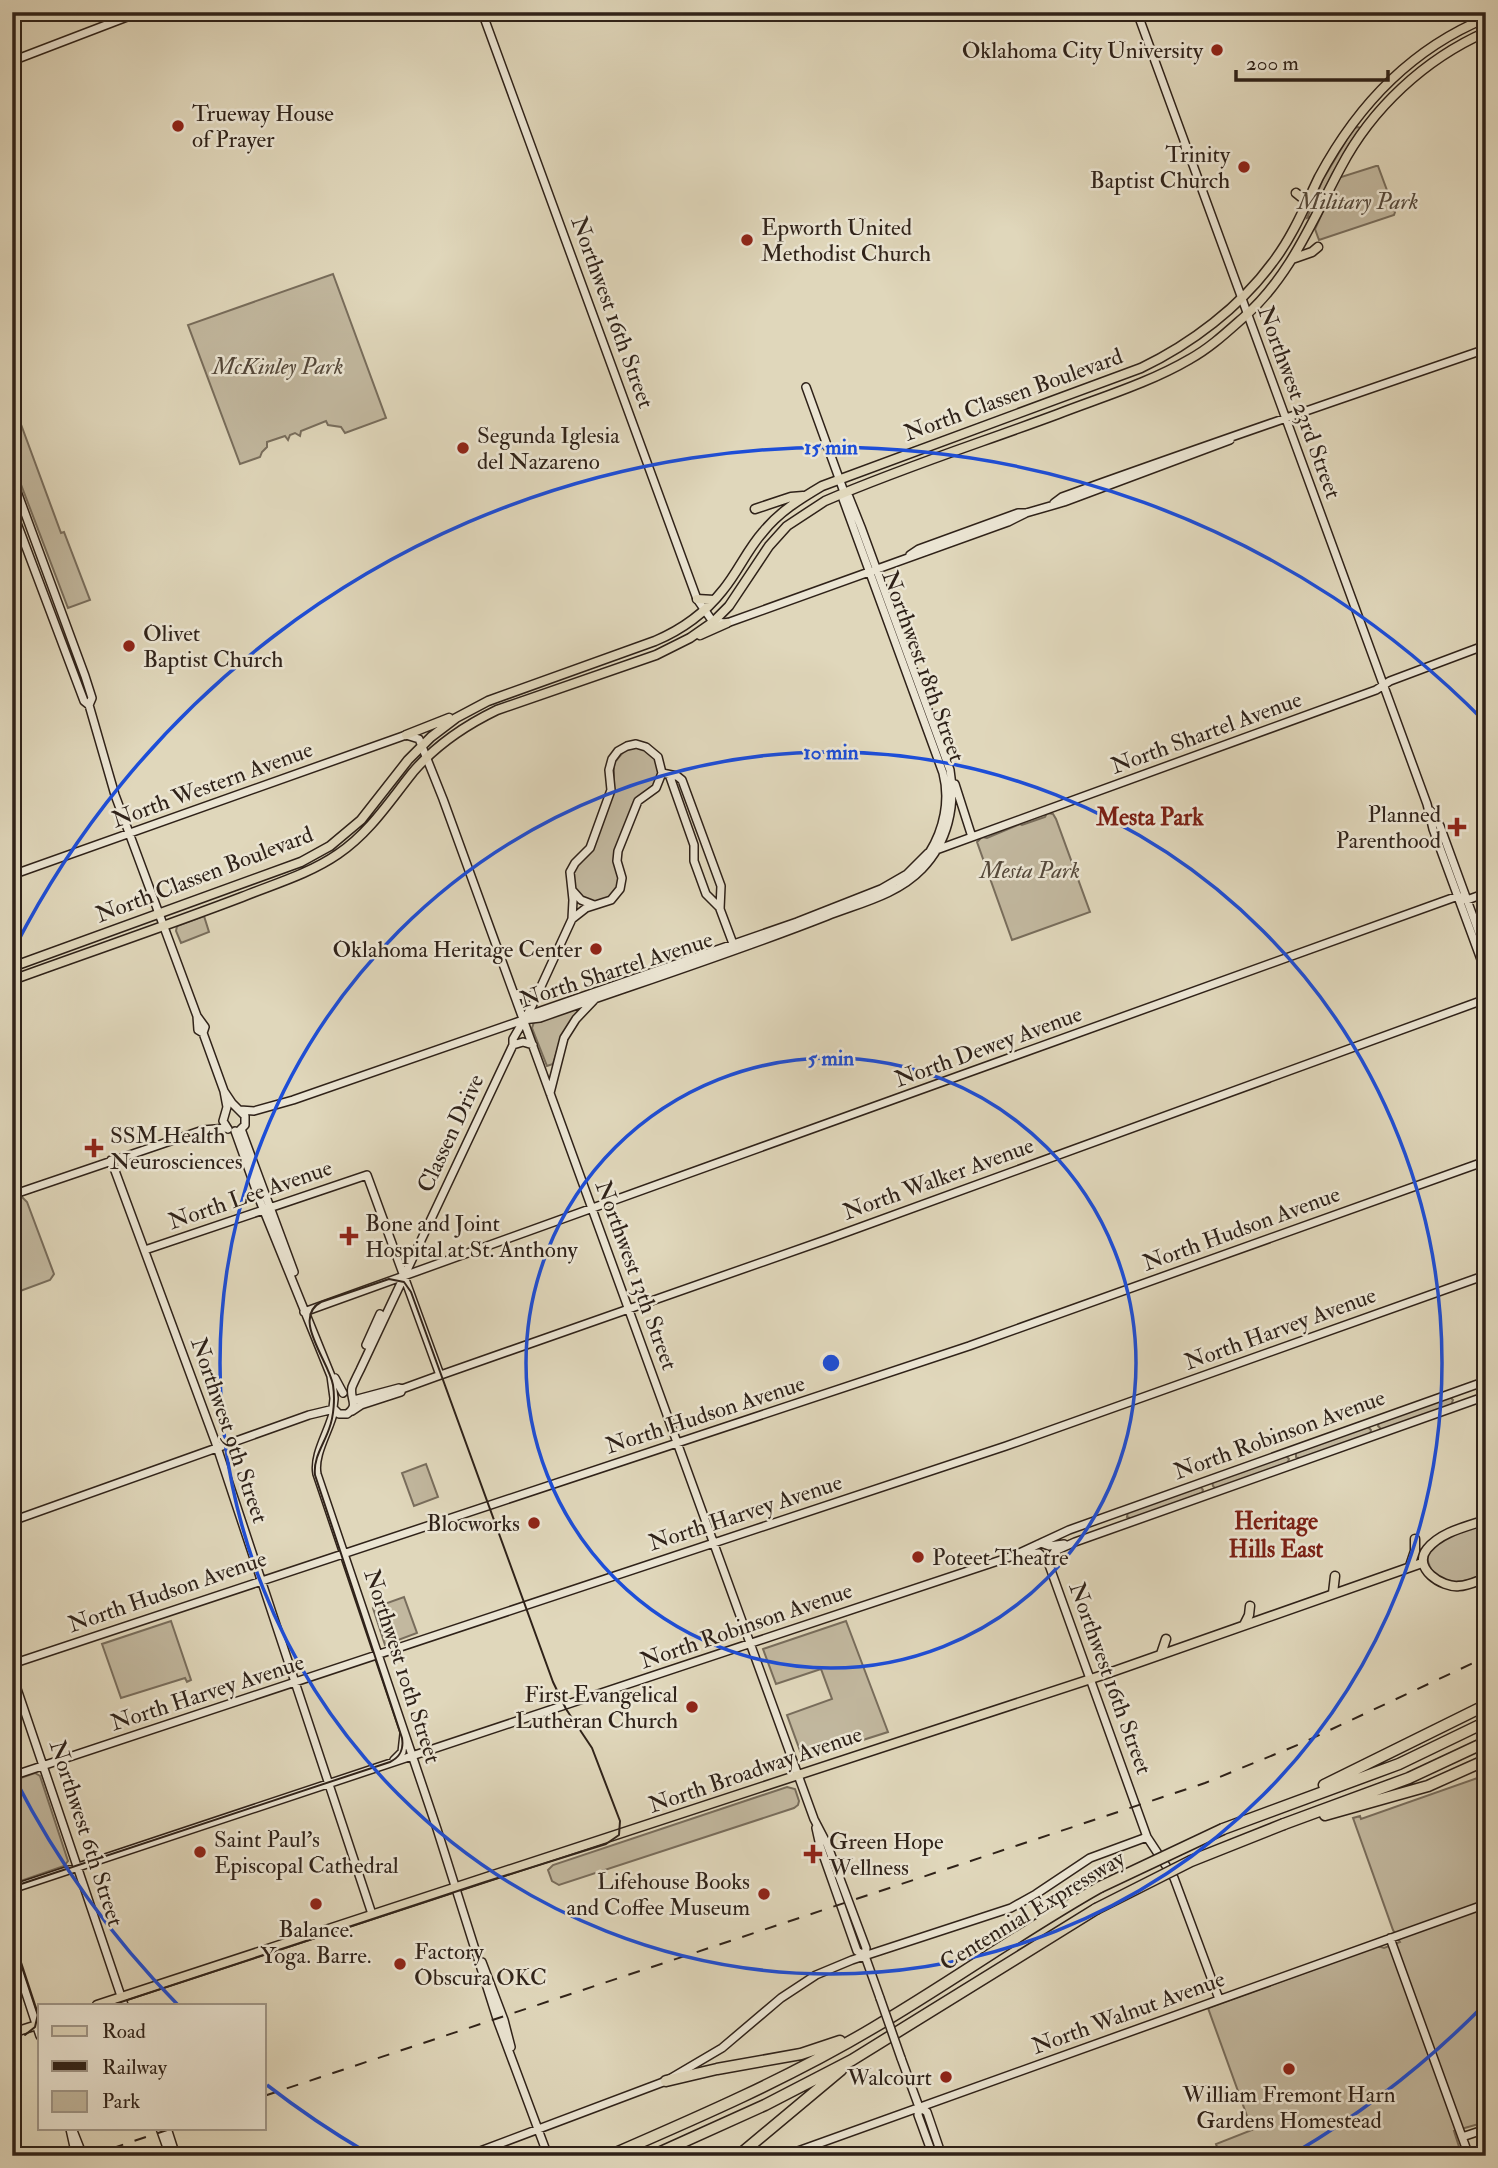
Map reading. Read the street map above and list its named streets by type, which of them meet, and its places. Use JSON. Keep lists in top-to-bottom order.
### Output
{
  "streets": {
    "highway": ["Centennial Expressway"],
    "main road": ["North Classen Boulevard", "North Broadway Avenue"],
    "street": [
      "Northwest 16th Street",
      "Northwest 23rd Street",
      "Northwest 18th Street",
      "North Shartel Avenue",
      "North Western Avenue",
      "North Dewey Avenue",
      "Classen Drive",
      "North Walker Avenue",
      "North Lee Avenue",
      "North Hudson Avenue",
      "Northwest 13th Street",
      "North Harvey Avenue",
      "Northwest 9th Street",
      "North Robinson Avenue",
      "Northwest 10th Street",
      "Northwest 6th Street",
      "North Walnut Avenue"
    ]
  },
  "crossings": [
    ["Northwest 16th Street", "North Classen Boulevard"],
    ["Northwest 16th Street", "North Broadway Avenue"],
    ["Northwest 16th Street", "North Walnut Avenue"],
    ["North Classen Boulevard", "Northwest 23rd Street"],
    ["North Classen Boulevard", "Northwest 18th Street"],
    ["North Classen Boulevard", "Northwest 13th Street"],
    ["Northwest 23rd Street", "North Shartel Avenue"],
    ["Northwest 23rd Street", "North Dewey Avenue"],
    ["Northwest 18th Street", "North Shartel Avenue"],
    ["North Shartel Avenue", "Classen Drive"],
    ["North Shartel Avenue", "Northwest 13th Street"],
    ["North Dewey Avenue", "Classen Drive"],
    ["North Dewey Avenue", "North Lee Avenue"],
    ["North Dewey Avenue", "Northwest 13th Street"],
    ["Classen Drive", "North Walker Avenue"],
    ["Classen Drive", "North Lee Avenue"],
    ["Classen Drive", "Northwest 13th Street"],
    ["North Walker Avenue", "Northwest 13th Street"],
    ["North Lee Avenue", "Northwest 9th Street"],
    ["North Hudson Avenue", "Northwest 13th Street"],
    ["North Hudson Avenue", "Northwest 9th Street"],
    ["North Hudson Avenue", "Northwest 10th Street"],
    ["Northwest 13th Street", "North Harvey Avenue"],
    ["Northwest 13th Street", "North Robinson Avenue"],
    ["Northwest 13th Street", "North Broadway Avenue"],
    ["Northwest 13th Street", "North Walnut Avenue"],
    ["North Harvey Avenue", "Northwest 9th Street"],
    ["North Harvey Avenue", "Northwest 10th Street"],
    ["North Harvey Avenue", "Northwest 6th Street"],
    ["Northwest 9th Street", "North Robinson Avenue"],
    ["Northwest 9th Street", "North Broadway Avenue"],
    ["North Robinson Avenue", "Northwest 10th Street"],
    ["North Robinson Avenue", "Northwest 6th Street"],
    ["Northwest 10th Street", "North Broadway Avenue"],
    ["North Broadway Avenue", "Northwest 6th Street"]
  ],
  "districts": ["Mesta Park", "Heritage Hills East"],
  "parks": ["Military Park", "McKinley Park", "Mesta Park"],
  "places": {
    "other": [
      "Oklahoma City University",
      "Trueway House of Prayer",
      "Trinity Baptist Church",
      "Epworth United Methodist Church",
      "Segunda Iglesia del Nazareno",
      "Olivet Baptist Church",
      "Oklahoma Heritage Center",
      "Blocworks",
      "Poteet Theatre",
      "First Evangelical Lutheran Church",
      "Saint Paul's Episcopal Cathedral",
      "Lifehouse Books and Coffee Museum",
      "Balance. Yoga. Barre.",
      "Factory Obscura OKC",
      "William Fremont Harn Gardens Homestead",
      "Walcourt"
    ],
    "health": [
      "Planned Parenthood",
      "SSM Health Neurosciences",
      "Bone and Joint Hospital at St. Anthony",
      "Green Hope Wellness"
    ]
  },
  "legend": ["Road", "Railway", "Park"],
  "scale_bar": "200 m",
  "rings": ["15 min", "10 min", "5 min"]
}
